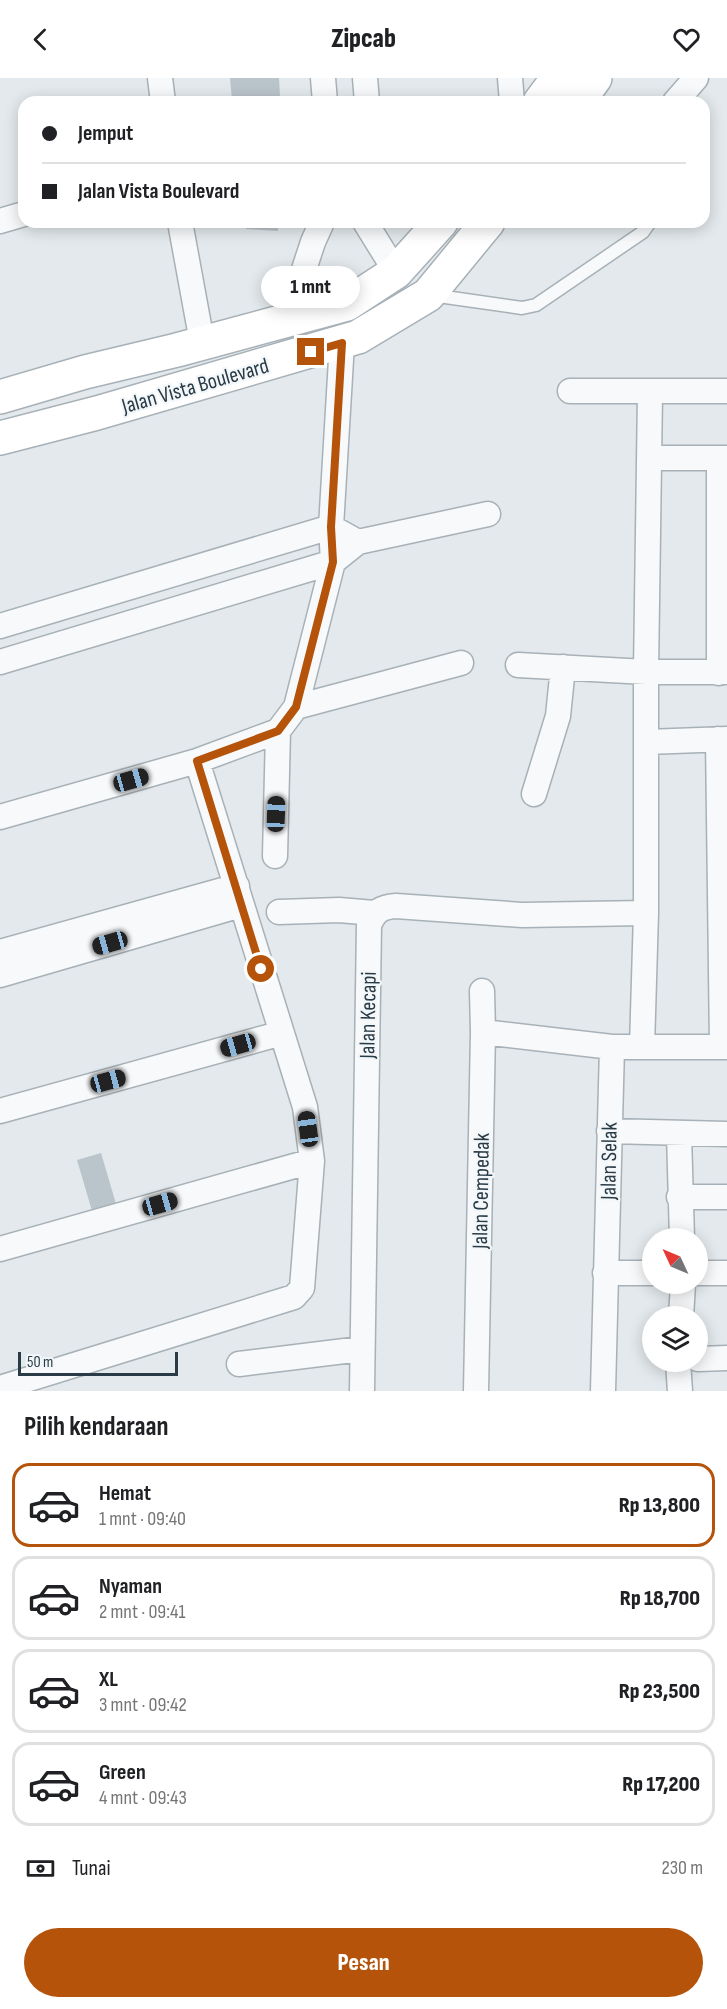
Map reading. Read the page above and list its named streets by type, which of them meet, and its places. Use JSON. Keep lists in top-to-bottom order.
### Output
{
  "streets": {
    "street": [
      "Jalan Vista Boulevard",
      "Jalan Kecapi",
      "Jalan Selak",
      "Jalan Cempedak"
    ]
  },
  "scale_bar": "50 m",
  "north": "top left",
  "page": {
    "header": "Zipcab",
    "banner": ["Jemput", "Jalan Vista Boulevard"],
    "bubble": "1 mnt",
    "scale": "50 m",
    "heading": "Pilih kendaraan",
    "list": [
      {
        "name": "Hemat",
        "note": "1 mnt · 09:40",
        "value": "Rp 13,800"
      },
      {
        "name": "Nyaman",
        "note": "2 mnt · 09:41",
        "value": "Rp 18,700"
      },
      {
        "name": "XL",
        "note": "3 mnt · 09:42",
        "value": "Rp 23,500"
      },
      {
        "name": "Green",
        "note": "4 mnt · 09:43",
        "value": "Rp 17,200"
      }
    ],
    "pay": ["Tunai", "230 m"],
    "buttons": "Pesan"
  }
}
